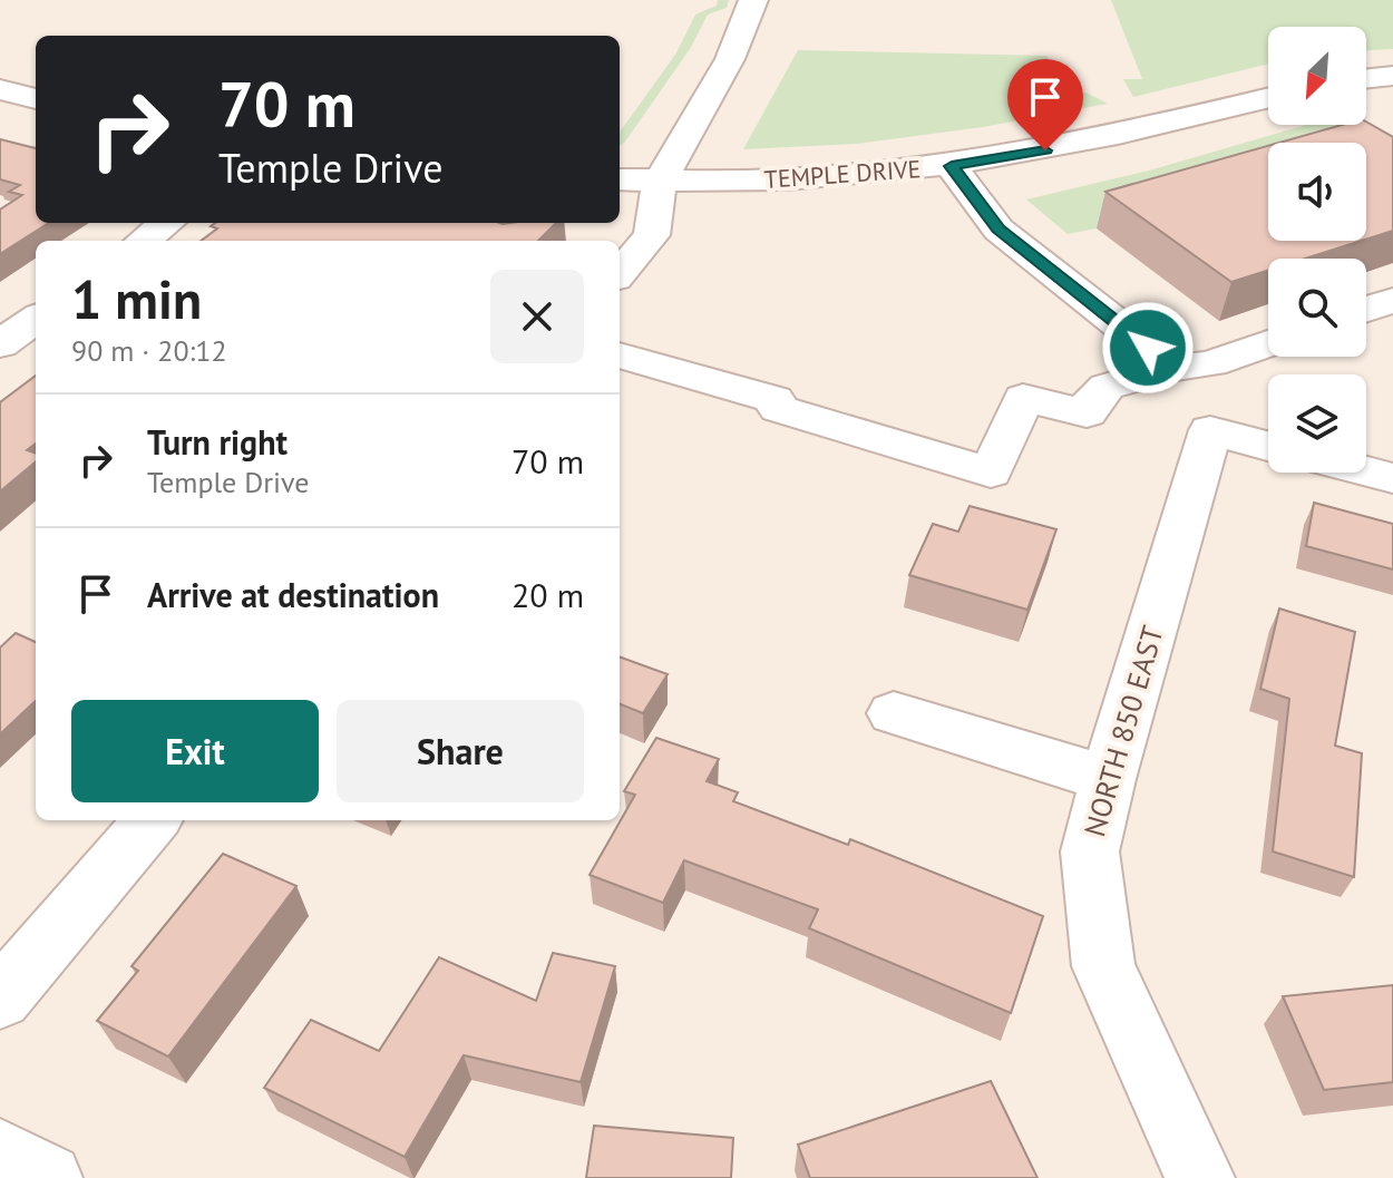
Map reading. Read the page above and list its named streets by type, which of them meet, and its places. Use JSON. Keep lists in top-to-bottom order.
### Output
{
  "streets": {
    "street": ["TEMPLE DRIVE", "NORTH 850 EAST"]
  },
  "north": "bottom left",
  "page": {
    "turn": ["70 m", "Temple Drive"],
    "heading": ["1 min", "90 m · 20:12"],
    "list": [
      {
        "name": "Turn right",
        "note": "Temple Drive",
        "value": "70 m"
      },
      {
        "name": "Arrive at destination",
        "value": "20 m"
      }
    ],
    "buttons": ["Exit", "Share"]
  }
}
